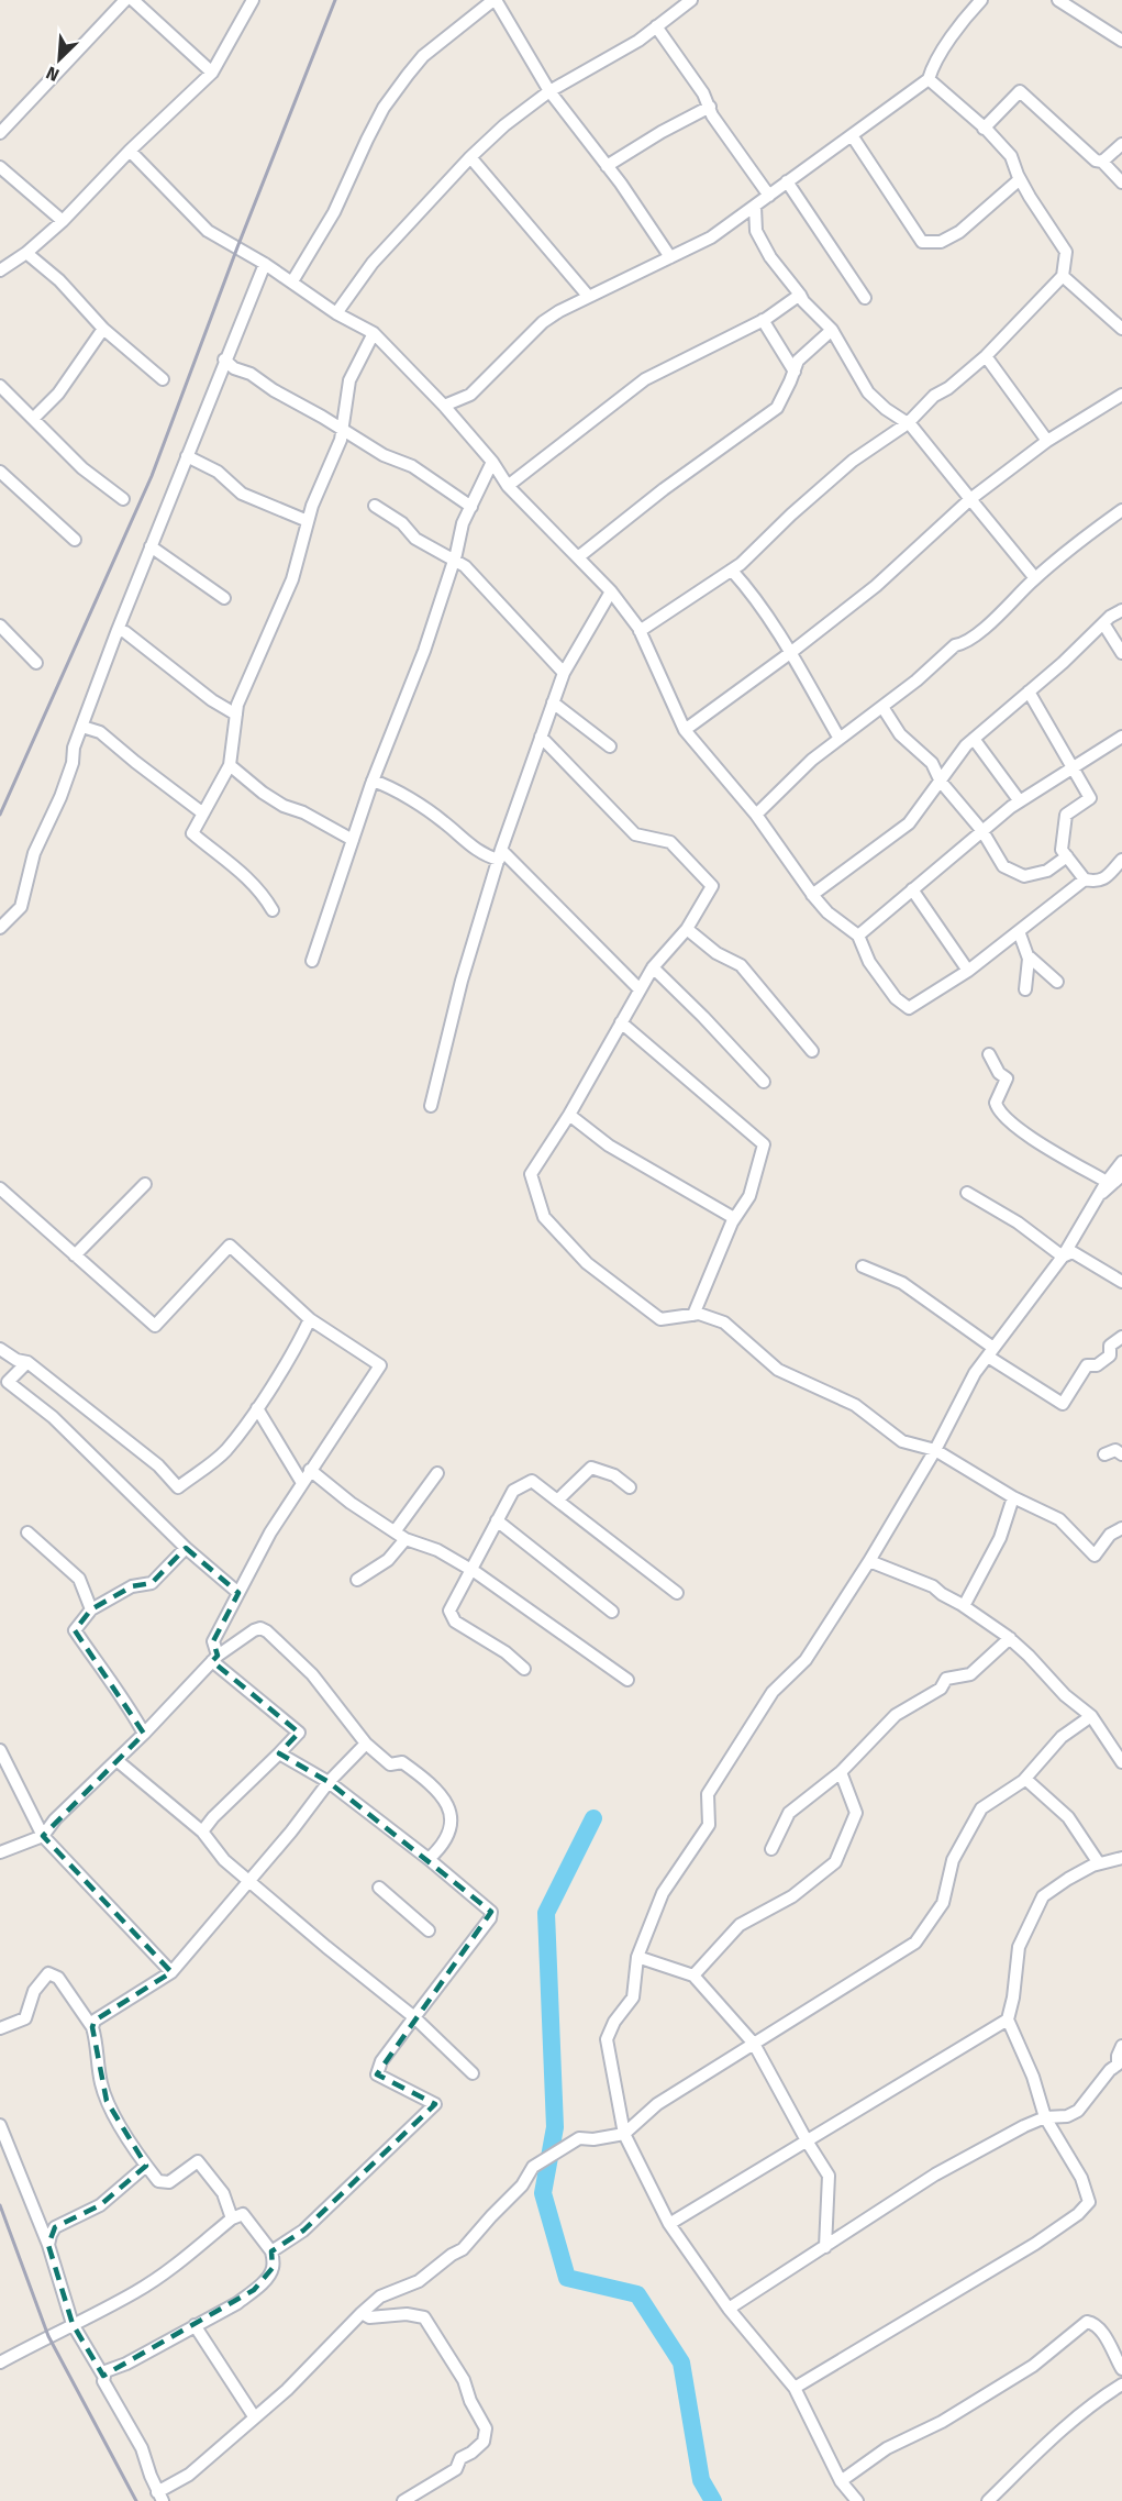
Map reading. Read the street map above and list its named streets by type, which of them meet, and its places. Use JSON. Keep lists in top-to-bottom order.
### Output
{
  "north": "bottom left"
}
